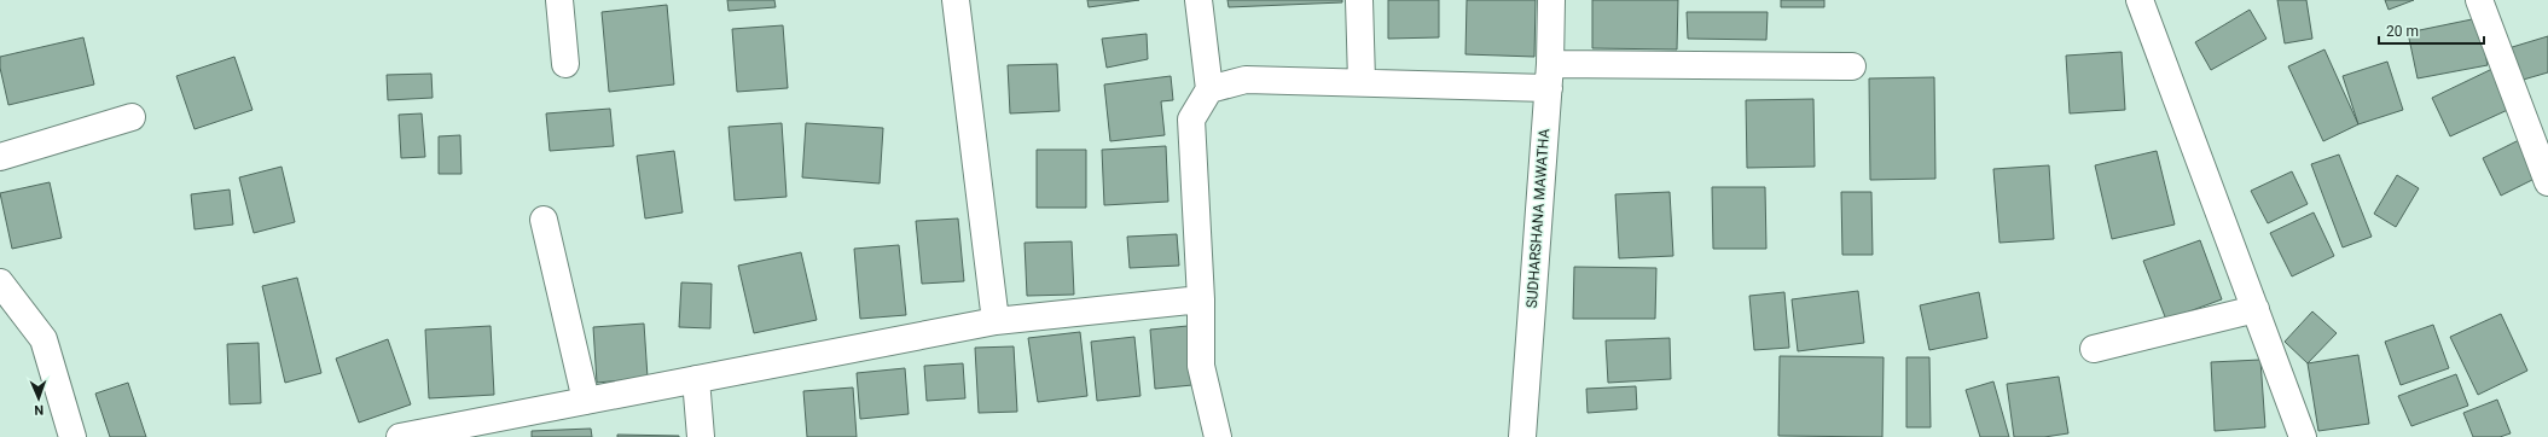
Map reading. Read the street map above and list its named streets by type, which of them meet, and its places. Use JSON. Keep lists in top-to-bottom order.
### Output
{
  "streets": {
    "street": ["SUDHARSHANA MAWATHA"]
  },
  "scale_bar": "20 m",
  "north": "bottom"
}
